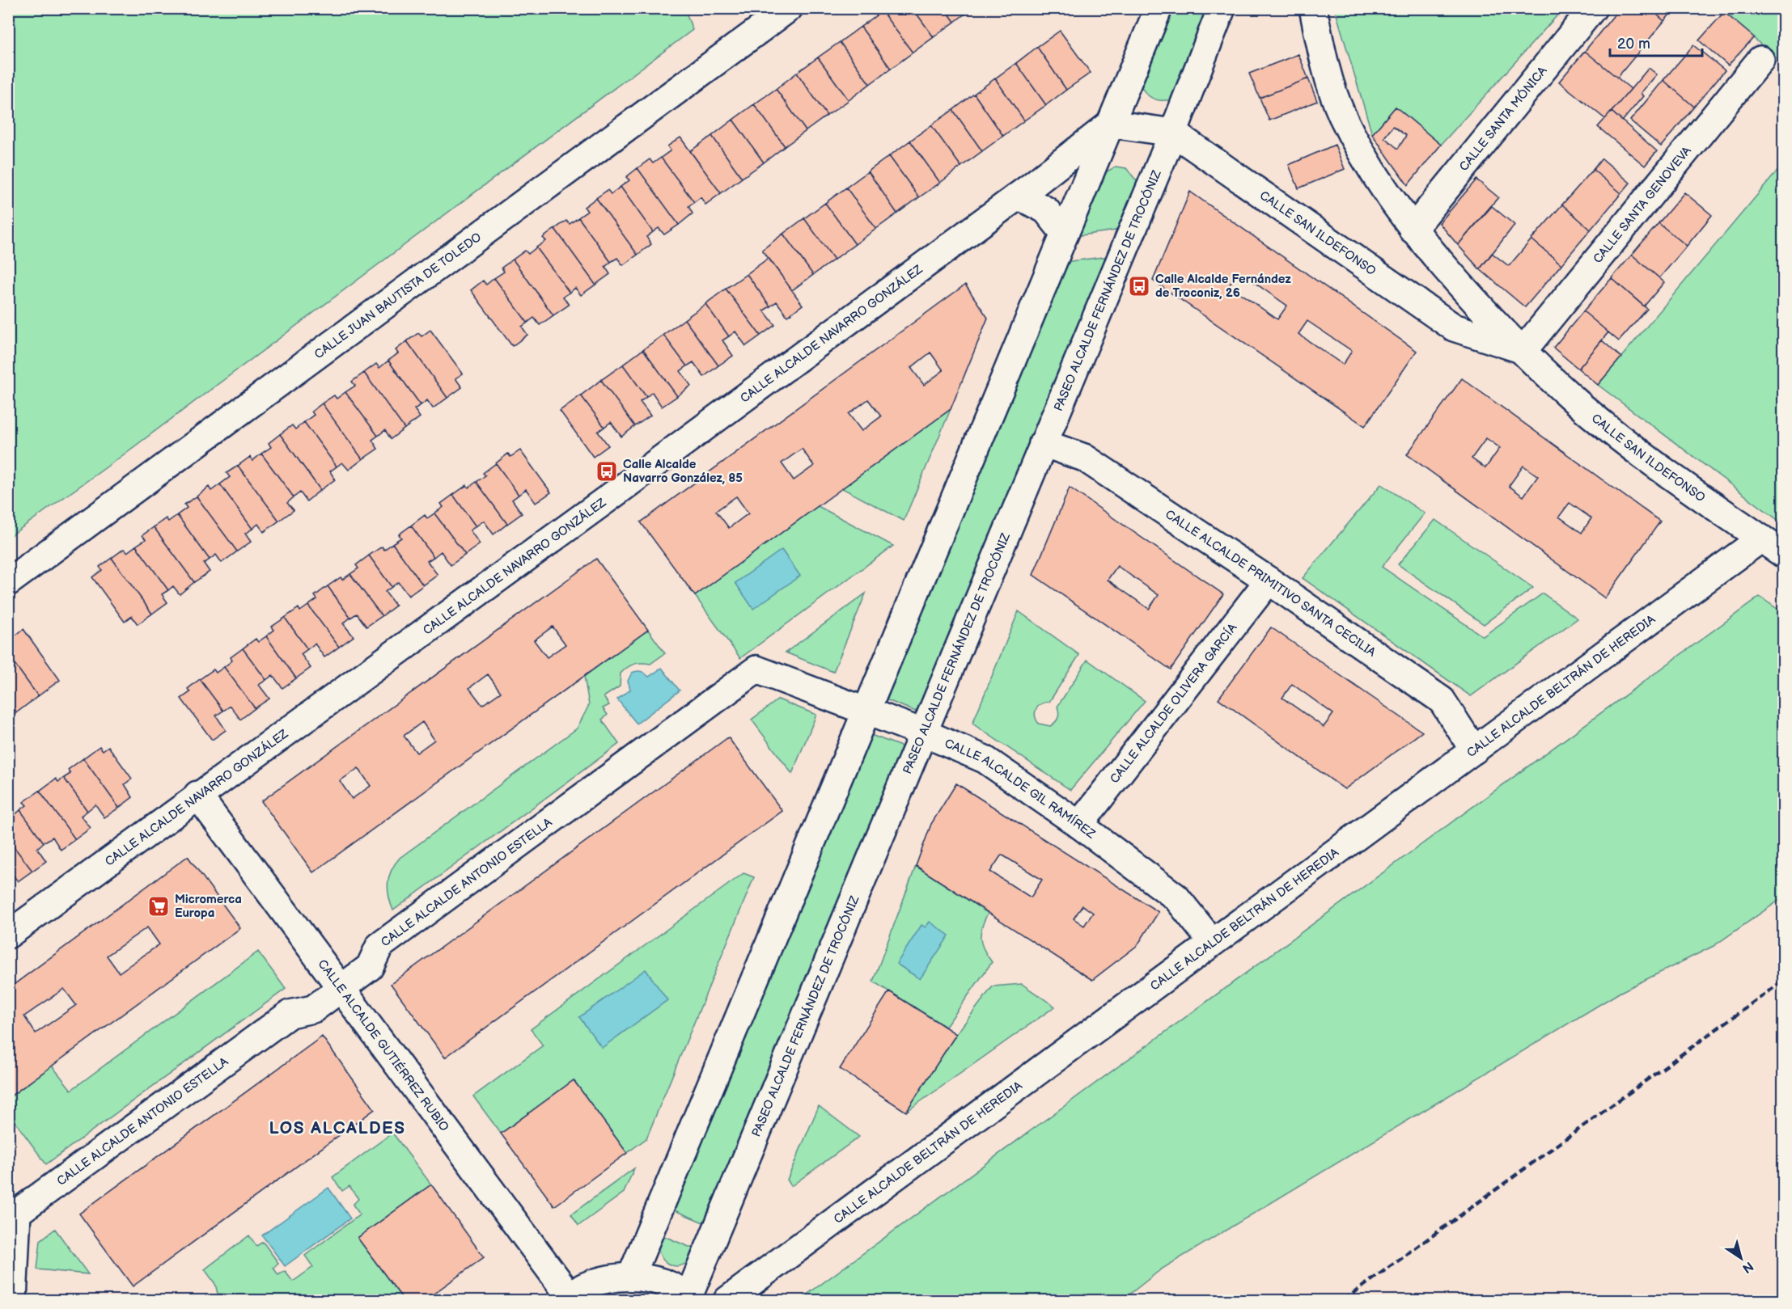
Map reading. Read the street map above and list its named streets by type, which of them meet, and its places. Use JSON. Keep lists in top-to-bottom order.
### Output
{
  "streets": {
    "street": [
      "CALLE SANTA MÓNICA",
      "CALLE SANTA GENOVEVA",
      "CALLE SAN ILDEFONSO",
      "PASEO ALCALDE FERNÁNDEZ DE TROCÓNIZ",
      "CALLE JUAN BAUTISTA DE TOLEDO",
      "CALLE ALCALDE NAVARRO GONZÁLEZ",
      "CALLE ALCALDE PRIMITIVO SANTA CECILIA",
      "CALLE ALCALDE BELTRÁN DE HEREDIA",
      "CALLE ALCALDE OLIVERA GARCÍA",
      "CALLE ALCALDE GIL RAMÍREZ",
      "CALLE ALCALDE ANTONIO ESTELLA",
      "CALLE ALCALDE GUTIÉRREZ RUBIO"
    ]
  },
  "crossings": [
    ["CALLE SANTA MÓNICA", "CALLE SAN ILDEFONSO"],
    ["CALLE SANTA GENOVEVA", "CALLE SAN ILDEFONSO"],
    ["CALLE SAN ILDEFONSO", "PASEO ALCALDE FERNÁNDEZ DE TROCÓNIZ"],
    ["CALLE SAN ILDEFONSO", "CALLE ALCALDE NAVARRO GONZÁLEZ"],
    ["CALLE SAN ILDEFONSO", "CALLE ALCALDE BELTRÁN DE HEREDIA"],
    ["PASEO ALCALDE FERNÁNDEZ DE TROCÓNIZ", "CALLE ALCALDE PRIMITIVO SANTA CECILIA"],
    ["PASEO ALCALDE FERNÁNDEZ DE TROCÓNIZ", "CALLE ALCALDE GIL RAMÍREZ"],
    ["CALLE ALCALDE NAVARRO GONZÁLEZ", "CALLE ALCALDE GUTIÉRREZ RUBIO"],
    ["CALLE ALCALDE PRIMITIVO SANTA CECILIA", "CALLE ALCALDE BELTRÁN DE HEREDIA"],
    ["CALLE ALCALDE PRIMITIVO SANTA CECILIA", "CALLE ALCALDE OLIVERA GARCÍA"],
    ["CALLE ALCALDE OLIVERA GARCÍA", "CALLE ALCALDE GIL RAMÍREZ"],
    ["CALLE ALCALDE GIL RAMÍREZ", "CALLE ALCALDE ANTONIO ESTELLA"],
    ["CALLE ALCALDE ANTONIO ESTELLA", "CALLE ALCALDE GUTIÉRREZ RUBIO"]
  ],
  "districts": ["LOS ALCALDES"],
  "places": {
    "bus stop": ["Calle Alcalde Fernández de Troconiz, 26", "Calle Alcalde Navarro González, 85"],
    "supermarket": ["Micromerca Europa"]
  },
  "scale_bar": "20 m",
  "north": "bottom right"
}
